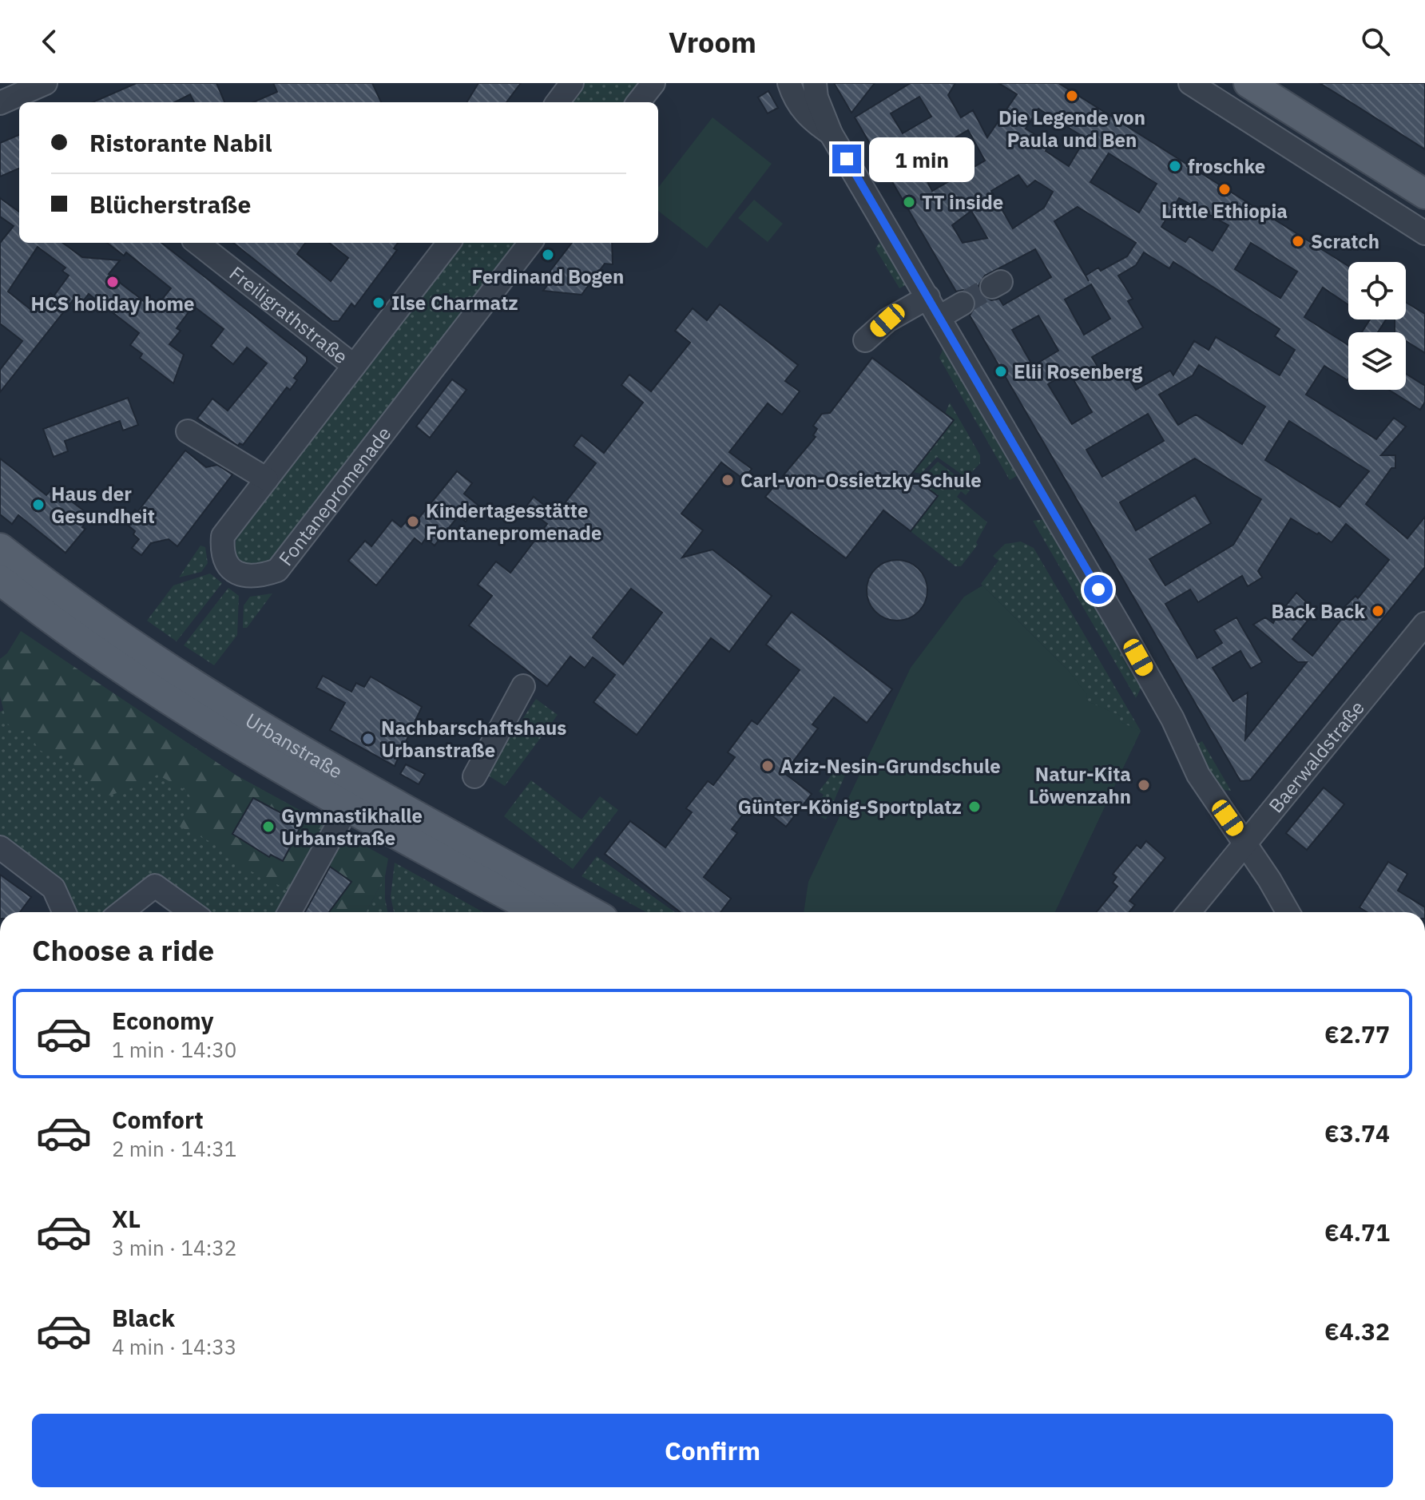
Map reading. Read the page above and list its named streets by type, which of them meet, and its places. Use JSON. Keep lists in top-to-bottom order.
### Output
{
  "streets": {
    "main road": ["Urbanstraße"],
    "street": ["Freiligrathstraße", "Fontanepromenade", "Baerwaldstraße"]
  },
  "crossings": [
    ["Freiligrathstraße", "Fontanepromenade"]
  ],
  "places": [
    "Die Legende von Paula und Ben",
    "froschke",
    "Little Ethiopia",
    "TT inside",
    "Scratch",
    "Ferdinand Bogen",
    "HCS holiday home",
    "Ilse Charmatz",
    "Elii Rosenberg",
    "Carl-von-Ossietzky-Schule",
    "Haus der Gesundheit",
    "Kindertagesstätte Fontanepromenade",
    "Back Back",
    "Nachbarschaftshaus Urbanstraße",
    "Aziz-Nesin-Grundschule",
    "Natur-Kita Löwenzahn",
    "Günter-König-Sportplatz",
    "Gymnastikhalle Urbanstraße"
  ],
  "page": {
    "header": "Vroom",
    "banner": ["Ristorante Nabil", "Blücherstraße"],
    "bubble": "1 min",
    "heading": "Choose a ride",
    "list": [
      {
        "name": "Economy",
        "note": "1 min · 14:30",
        "value": "€2.77"
      },
      {
        "name": "Comfort",
        "note": "2 min · 14:31",
        "value": "€3.74"
      },
      {
        "name": "XL",
        "note": "3 min · 14:32",
        "value": "€4.71"
      },
      {
        "name": "Black",
        "note": "4 min · 14:33",
        "value": "€4.32"
      }
    ],
    "buttons": "Confirm"
  }
}
